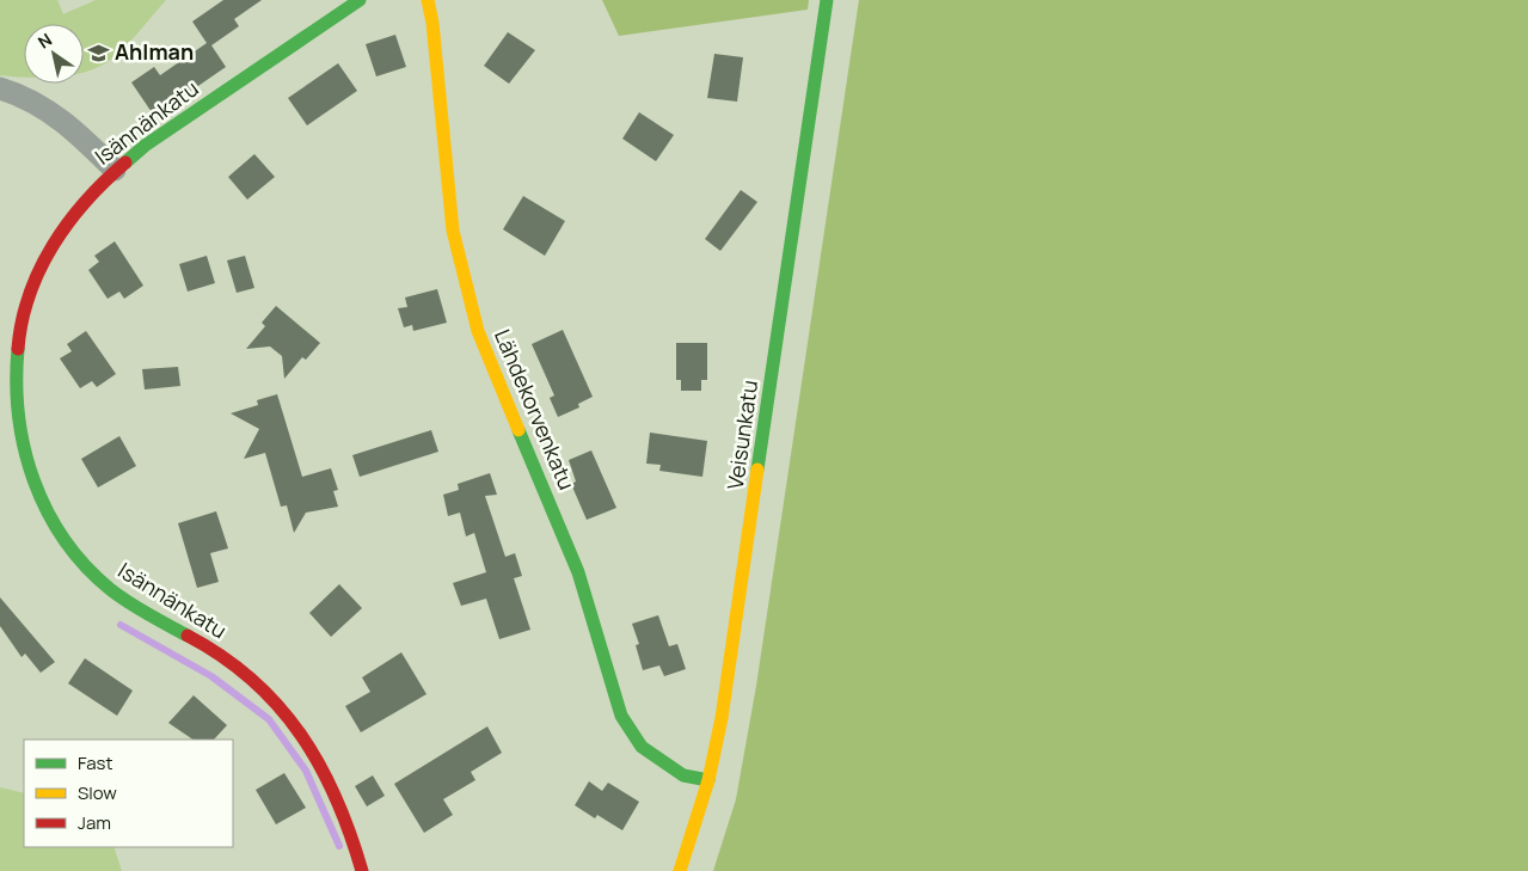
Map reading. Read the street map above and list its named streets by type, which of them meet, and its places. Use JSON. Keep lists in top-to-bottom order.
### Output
{
  "streets": {
    "street": ["Isännänkatu", "Lähdekorvenkatu", "Veisunkatu"]
  },
  "crossings": [
    ["Lähdekorvenkatu", "Veisunkatu"]
  ],
  "places": {
    "school or university": ["Ahlman"]
  },
  "legend": ["Fast", "Slow", "Jam"],
  "north": "top left"
}
